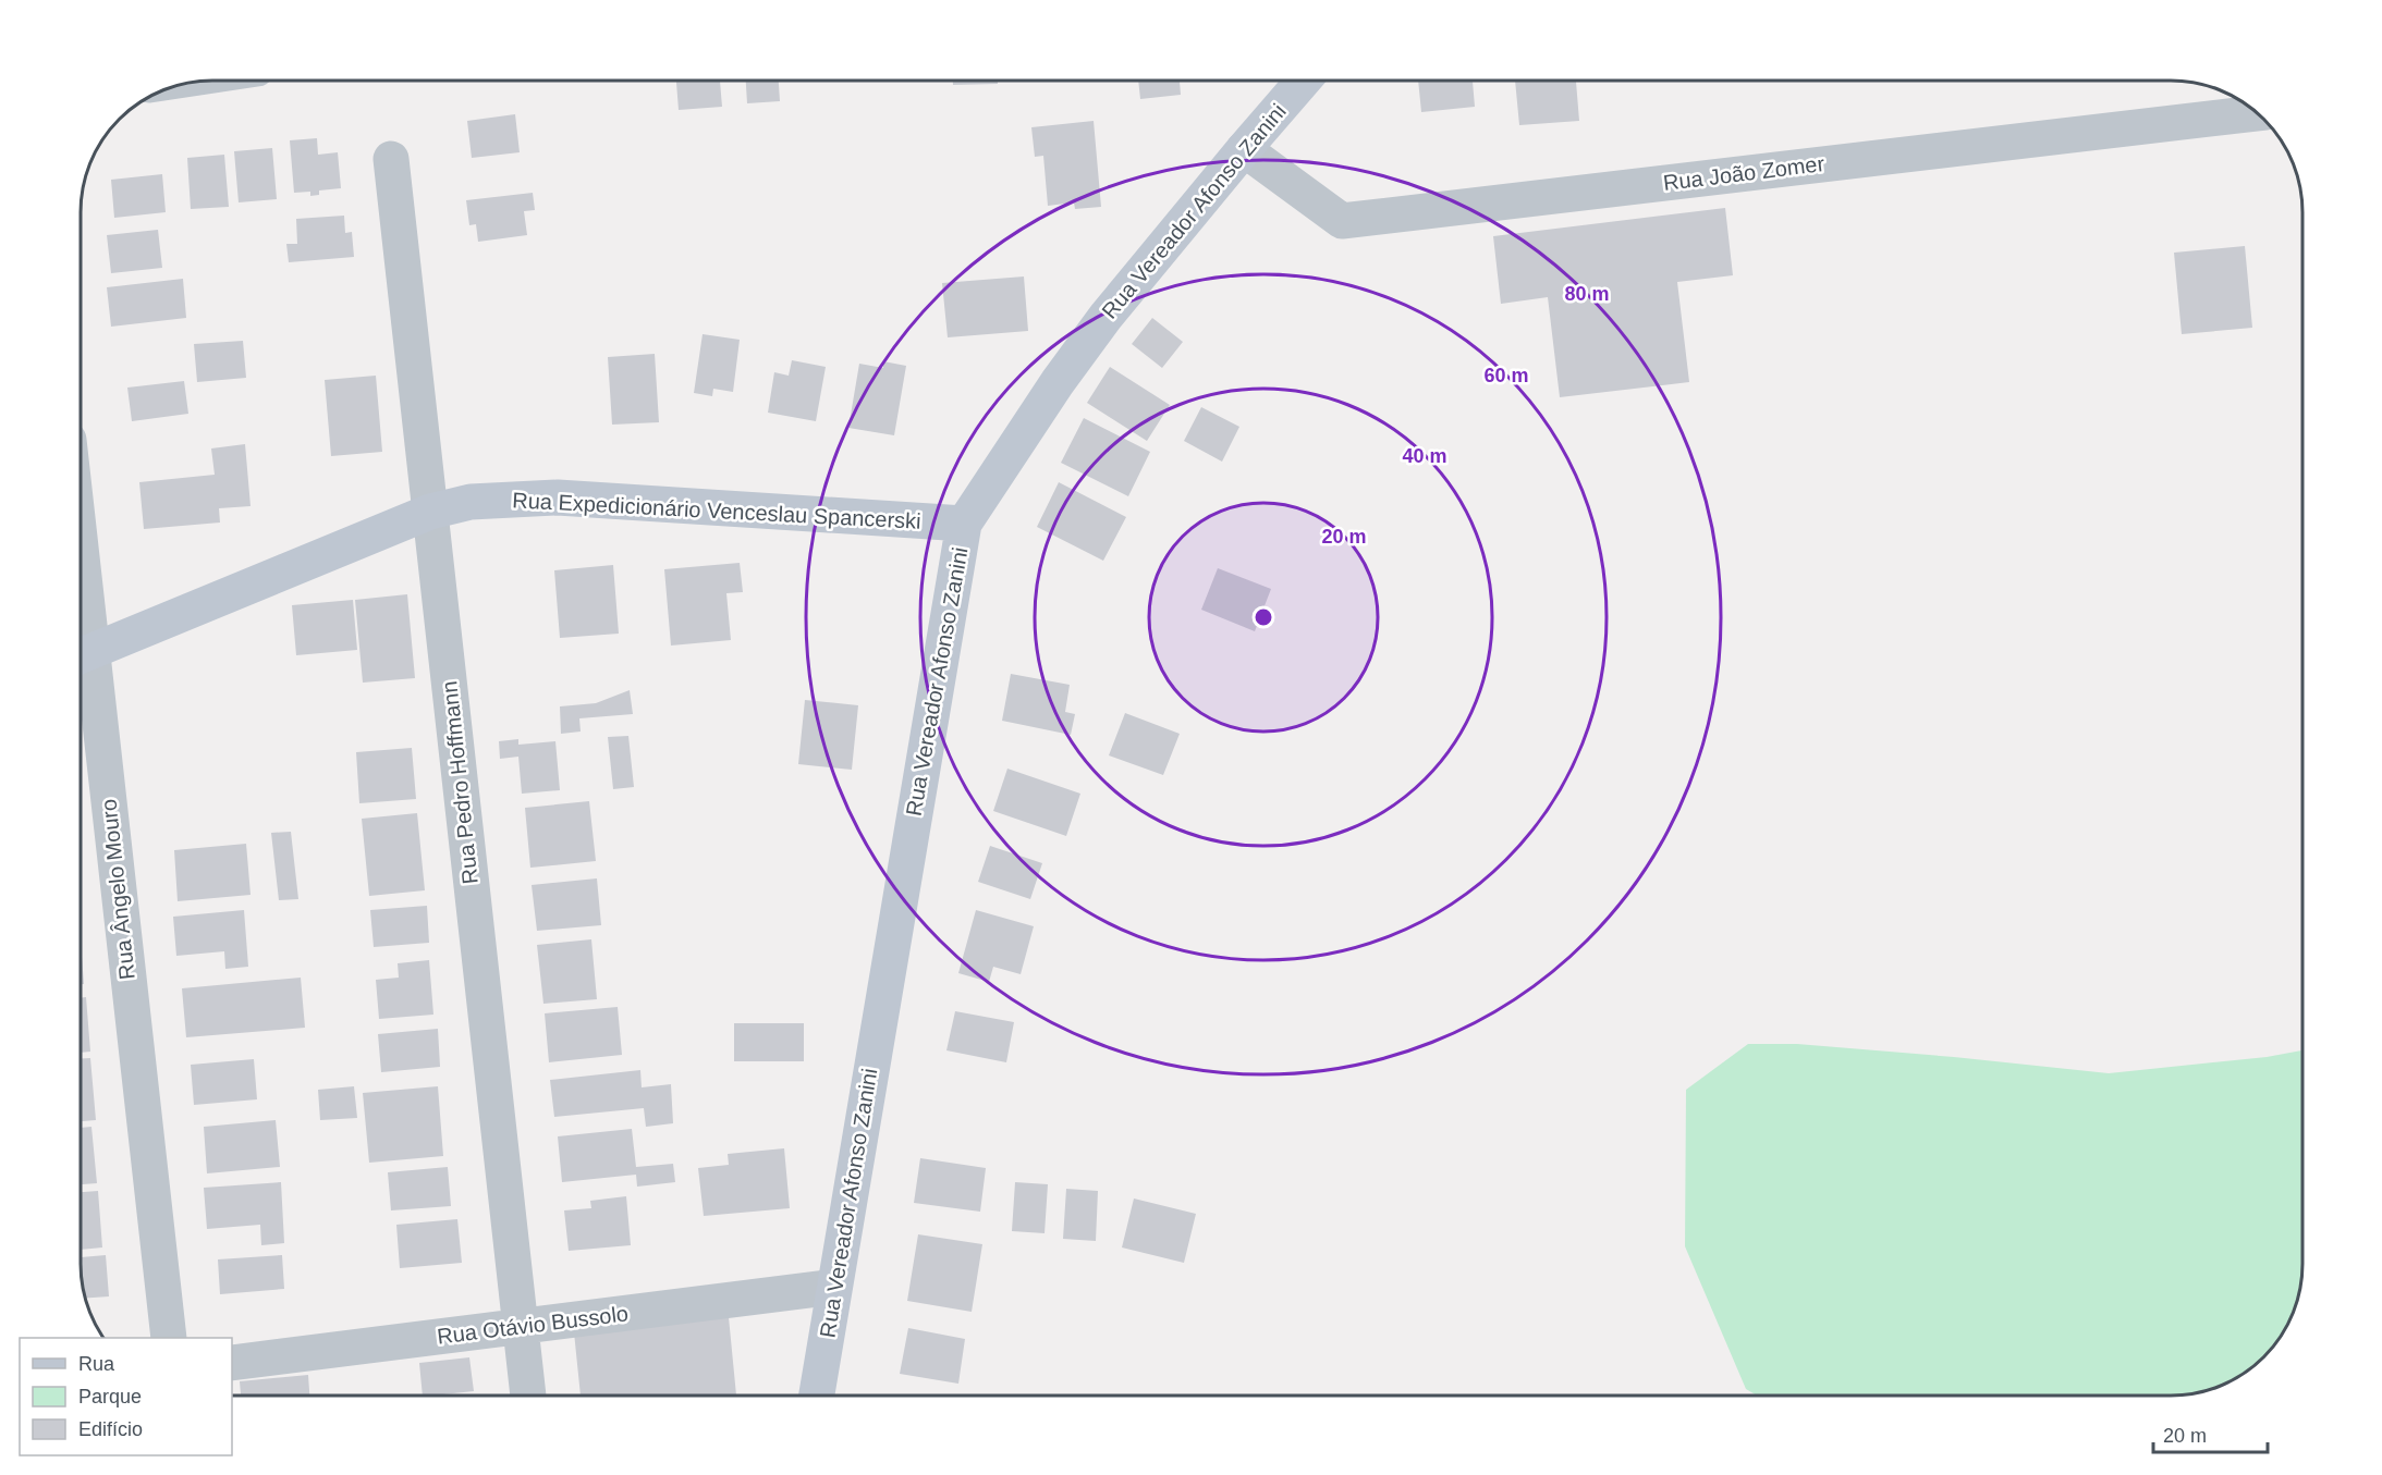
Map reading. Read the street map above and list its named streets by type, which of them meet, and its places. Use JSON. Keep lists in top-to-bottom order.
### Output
{
  "streets": {
    "street": [
      "Rua João Zomer",
      "Rua Vereador Afonso Zanini",
      "Rua Expedicionário Venceslau Spancerski",
      "Rua Pedro Hoffmann",
      "Rua Ângelo Mouro",
      "Rua Otávio Bussolo"
    ]
  },
  "crossings": [
    ["Rua João Zomer", "Rua Vereador Afonso Zanini"],
    ["Rua Vereador Afonso Zanini", "Rua Expedicionário Venceslau Spancerski"],
    ["Rua Vereador Afonso Zanini", "Rua Otávio Bussolo"],
    ["Rua Expedicionário Venceslau Spancerski", "Rua Pedro Hoffmann"],
    ["Rua Expedicionário Venceslau Spancerski", "Rua Ângelo Mouro"],
    ["Rua Pedro Hoffmann", "Rua Otávio Bussolo"]
  ],
  "legend": ["Rua", "Parque", "Edifício"],
  "scale_bar": "20 m",
  "rings": [
    "80 m",
    "60 m",
    "40 m",
    "20 m"
  ]
}
